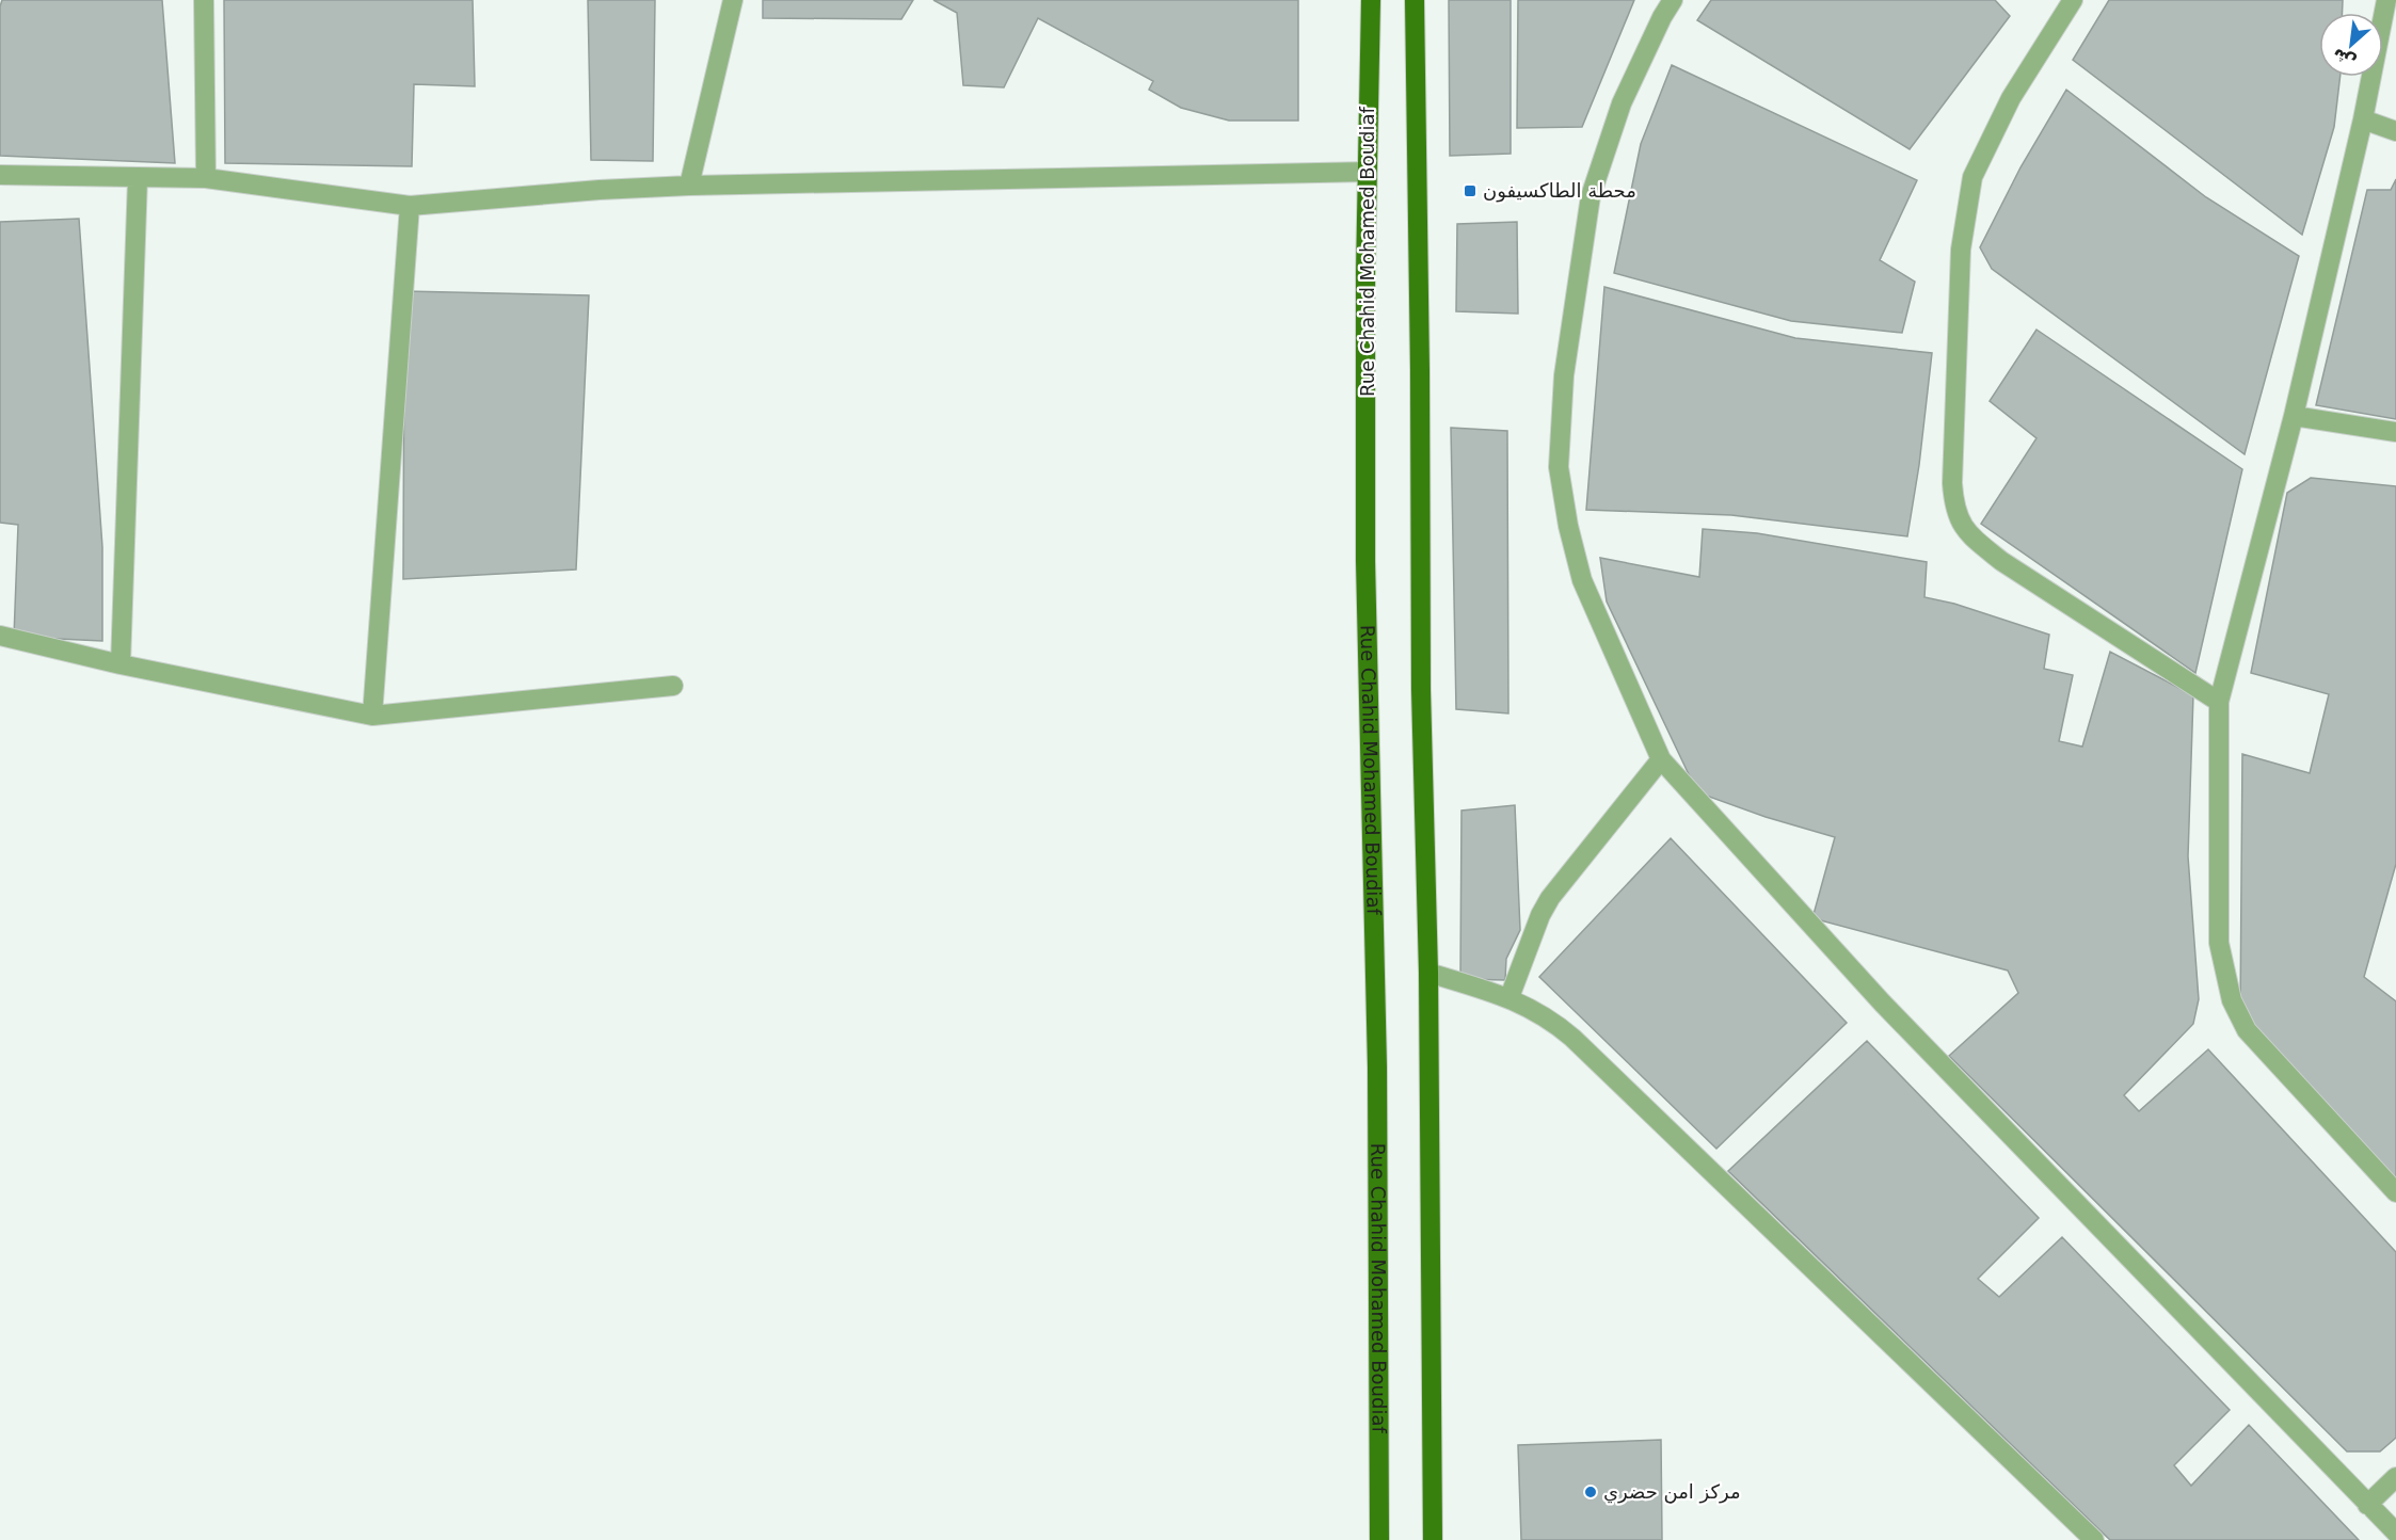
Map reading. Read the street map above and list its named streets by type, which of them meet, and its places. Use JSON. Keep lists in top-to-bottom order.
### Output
{
  "streets": {
    "main road": ["Rue Chahid Mohamed Boudiaf"]
  },
  "places": {
    "transit": ["محطة الطاكسيفون"],
    "other": ["مركز امن حضري"]
  },
  "north": "bottom left"
}
